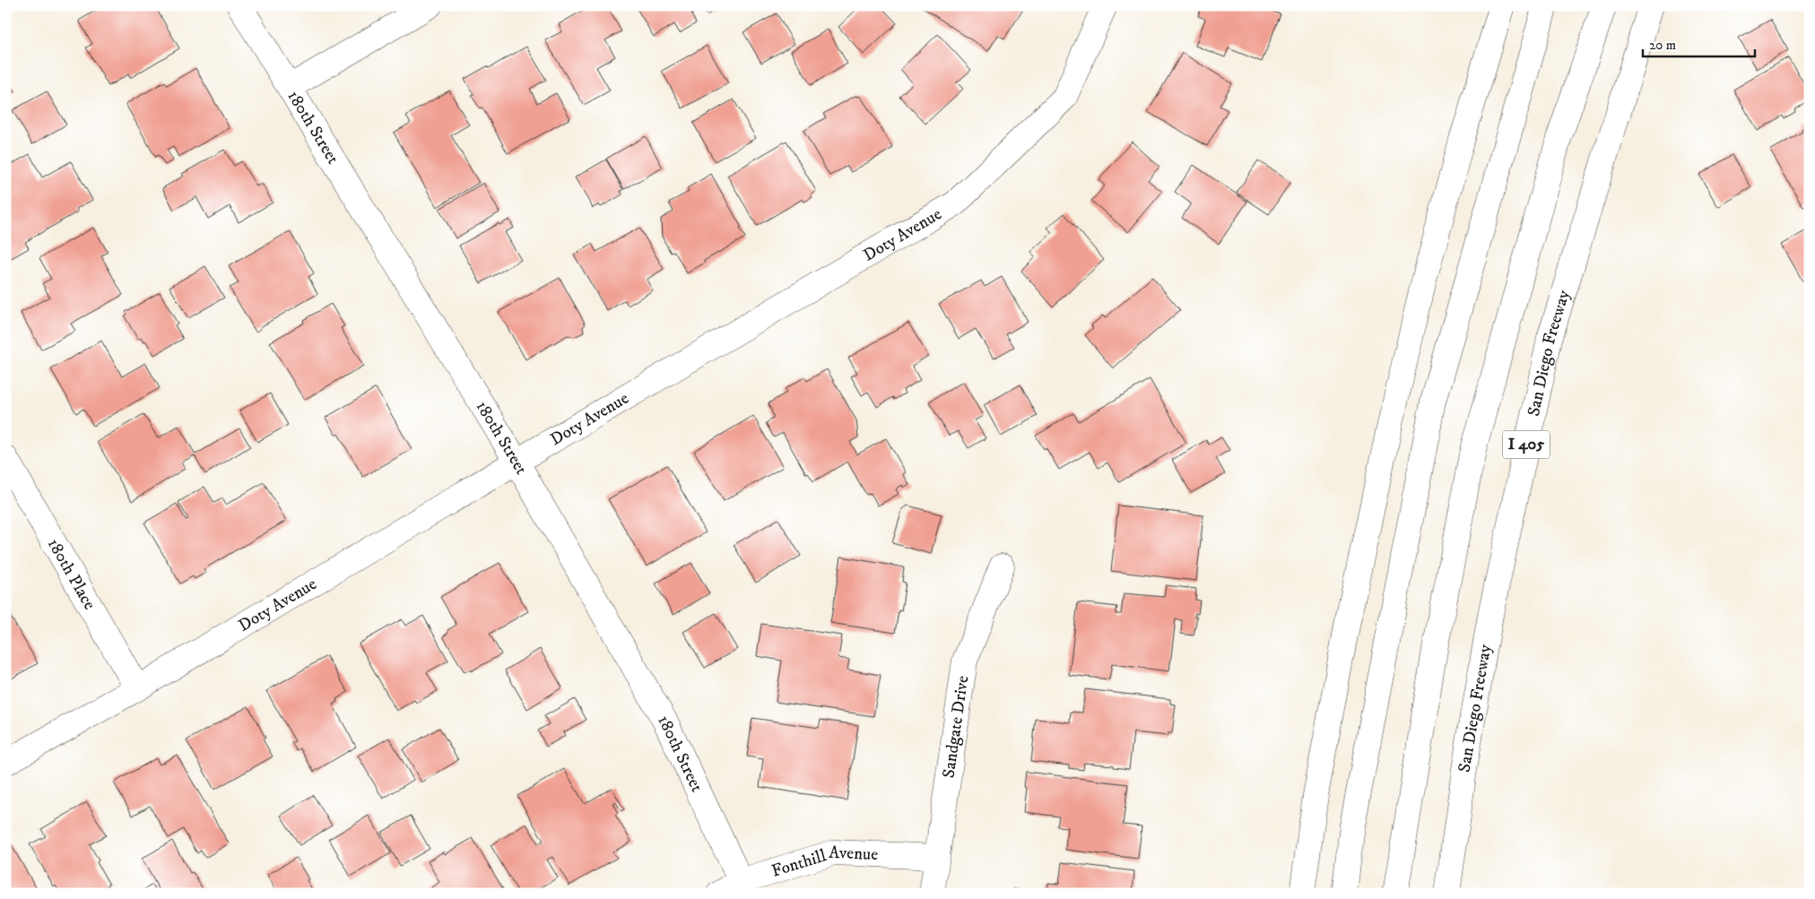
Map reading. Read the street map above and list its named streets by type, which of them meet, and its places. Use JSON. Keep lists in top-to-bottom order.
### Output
{
  "streets": {
    "main road": [
      "180th Street",
      "Doty Avenue",
      "San Diego Freeway",
      "I 405",
      "180th Place",
      "Sandgate Drive",
      "Fonthill Avenue"
    ]
  },
  "crossings": [
    ["180th Street", "Doty Avenue"],
    ["180th Street", "Fonthill Avenue"],
    ["Doty Avenue", "180th Place"],
    ["Sandgate Drive", "Fonthill Avenue"]
  ],
  "scale_bar": "20 m"
}
